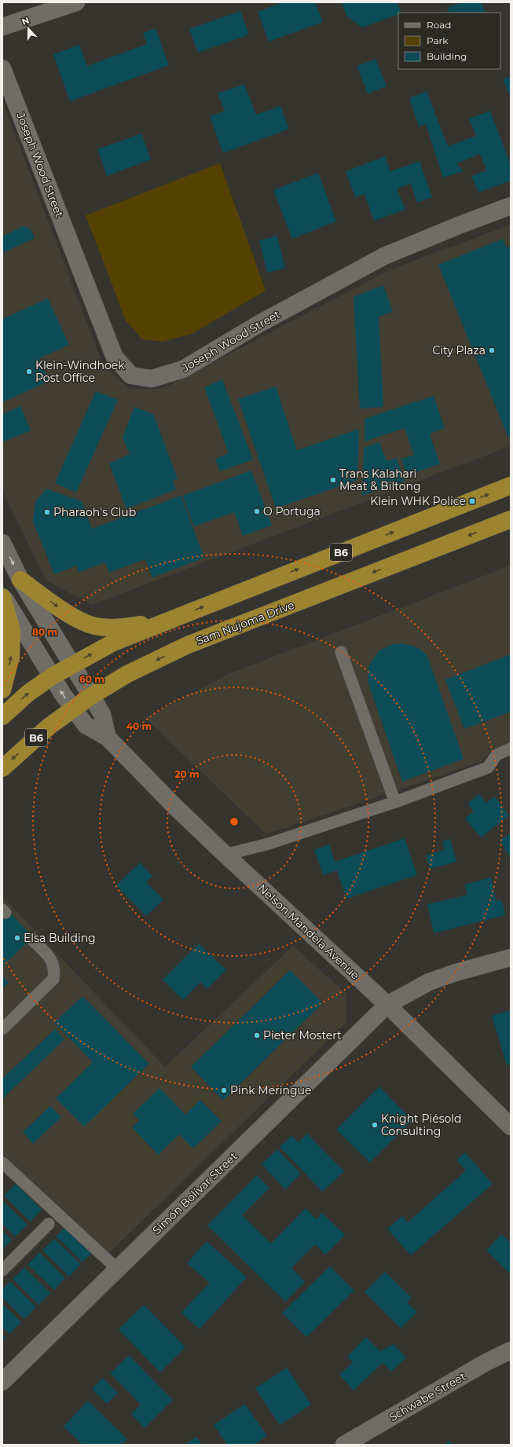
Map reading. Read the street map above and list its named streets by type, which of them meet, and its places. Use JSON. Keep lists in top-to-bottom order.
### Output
{
  "streets": {
    "highway": ["B6", "Sam Nujoma Drive"],
    "street": [
      "Joseph Wood Street",
      "Nelson Mandela Avenue",
      "Simón Bolívar Street",
      "Schwabe Street"
    ]
  },
  "crossings": [
    ["B6", "Nelson Mandela Avenue"],
    ["Sam Nujoma Drive", "Nelson Mandela Avenue"],
    ["Nelson Mandela Avenue", "Simón Bolívar Street"]
  ],
  "places": {
    "other": [
      "City Plaza",
      "Klein-Windhoek Post Office",
      "Trans Kalahari Meat & Biltong",
      "O Portuga",
      "Pharaoh's Club",
      "Elsa Building",
      "Pieter Mostert",
      "Pink Meringue",
      "Knight Piésold Consulting"
    ],
    "transit": ["Klein WHK Police"]
  },
  "legend": ["Road", "Park", "Building"],
  "north": "top",
  "rings": [
    "80 m",
    "60 m",
    "40 m",
    "20 m"
  ]
}
